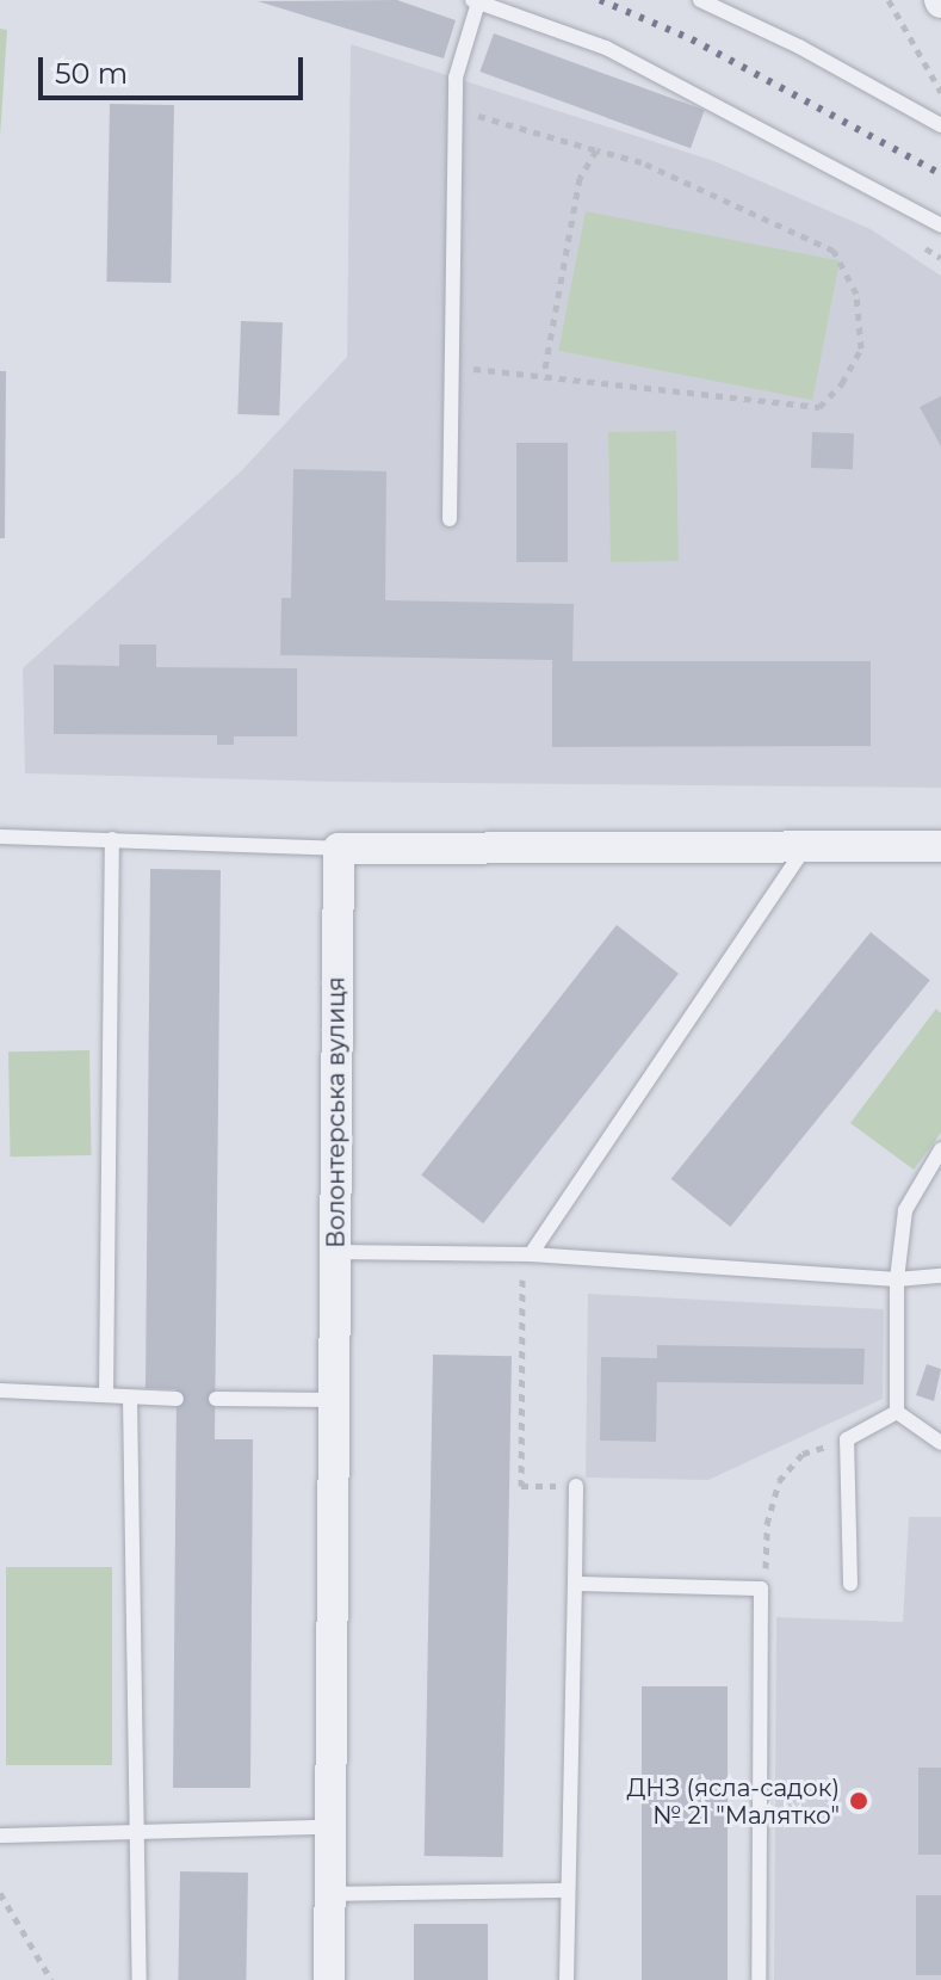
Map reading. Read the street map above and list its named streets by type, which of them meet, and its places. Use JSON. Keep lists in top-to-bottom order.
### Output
{
  "streets": {
    "street": ["Волонтерська вулиця"]
  },
  "places": ["ДНЗ (ясла-садок) № 21 \"Малятко\""],
  "scale_bar": "50 m"
}
